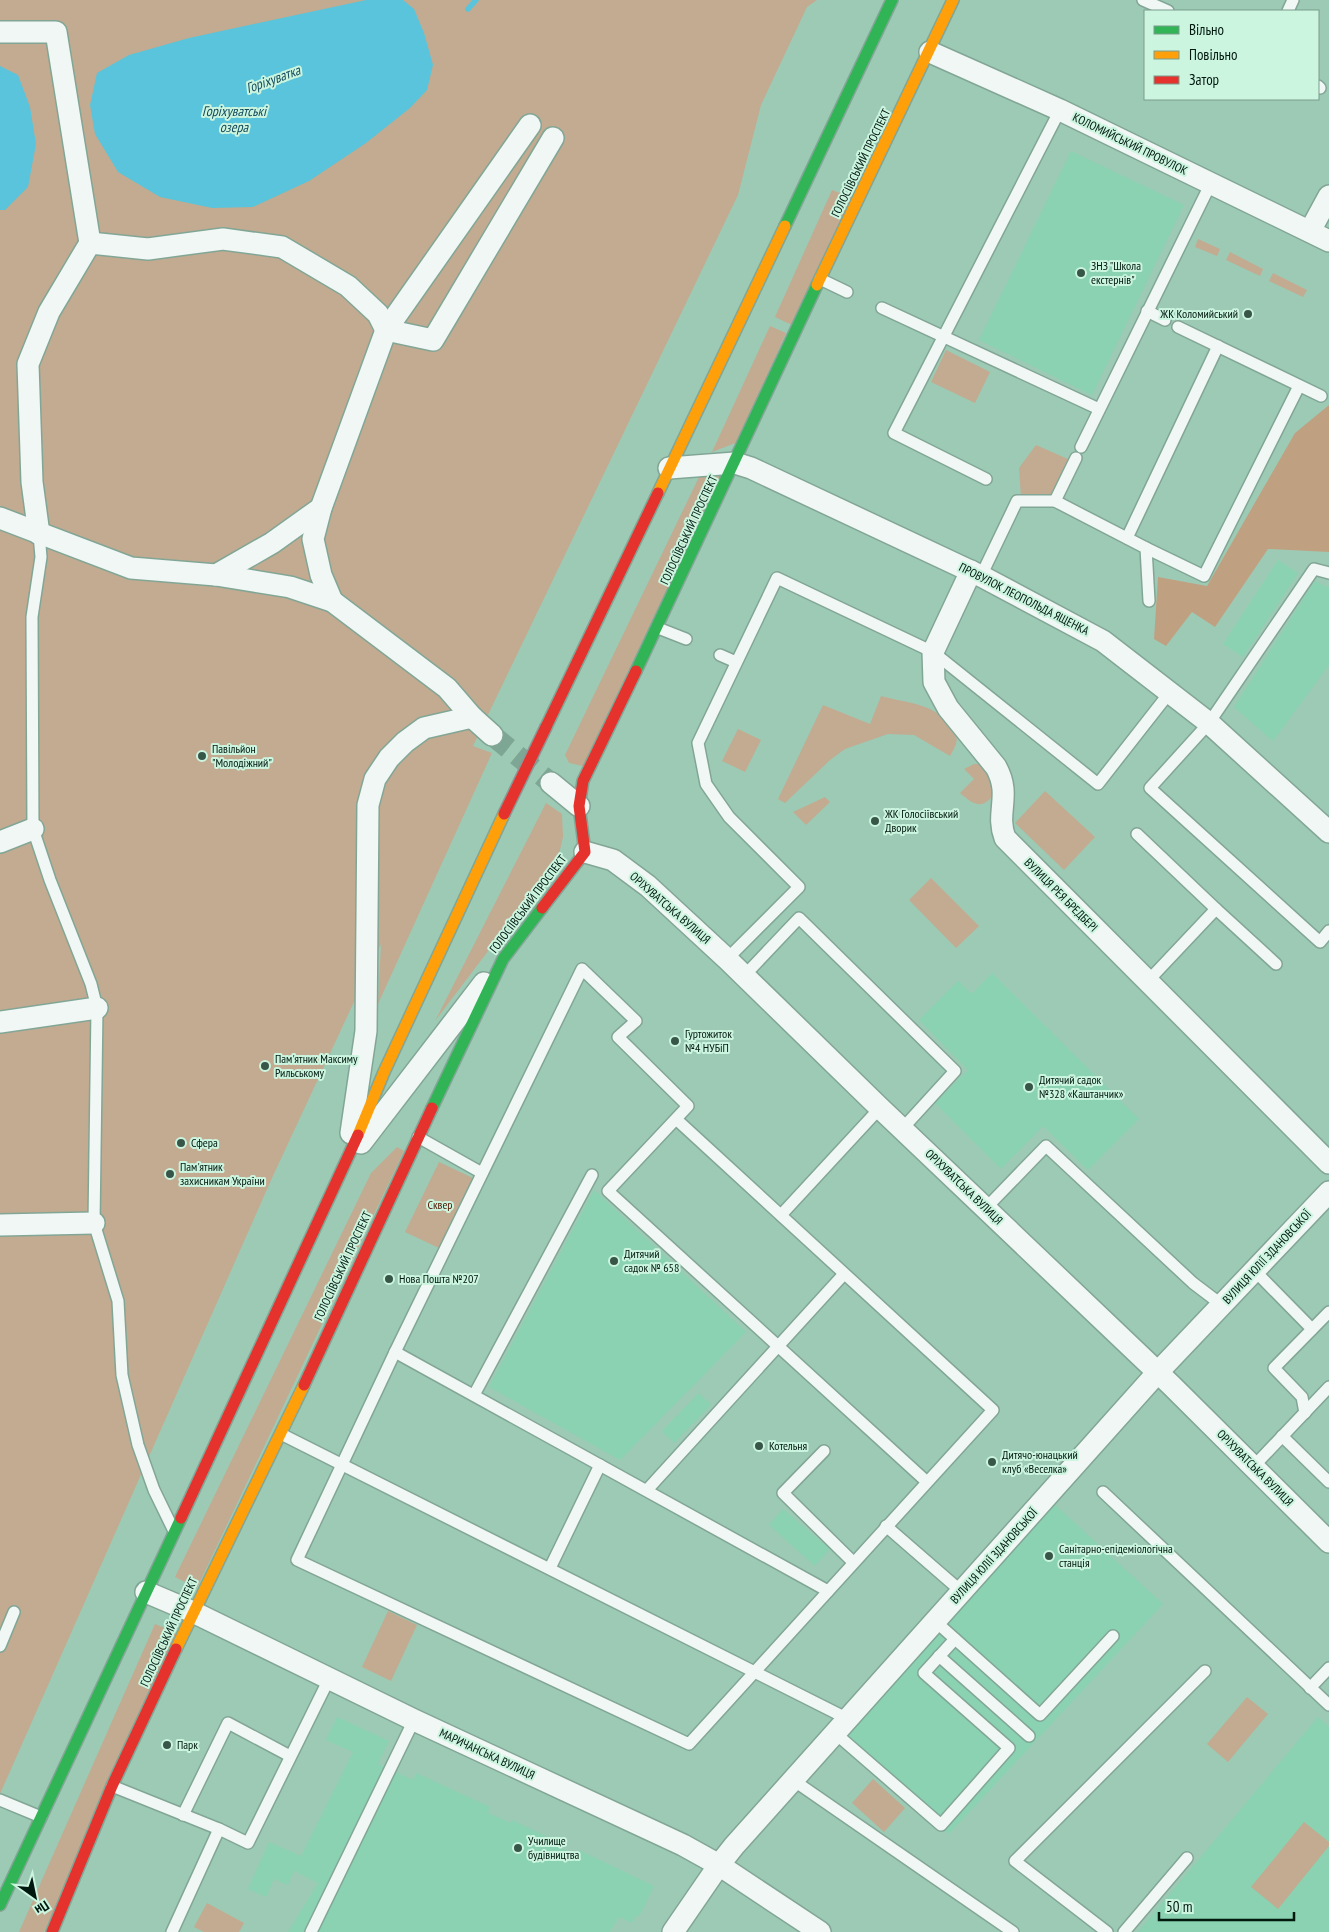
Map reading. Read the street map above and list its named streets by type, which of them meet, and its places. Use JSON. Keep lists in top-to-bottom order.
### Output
{
  "streets": {
    "main road": ["ГОЛОСІЇВСЬКИЙ ПРОСПЕКТ"],
    "street": [
      "КОЛОМИЙСЬКИЙ ПРОВУЛОК",
      "ПРОВУЛОК ЛЕОПОЛЬДА ЯЩЕНКА",
      "ВУЛИЦЯ РЕЯ БРЕДБЕРІ",
      "ОРІХУВАТСЬКА ВУЛИЦЯ",
      "ВУЛИЦЯ ЮЛІЇ ЗДАНОВСЬКОЇ",
      "МАРИЧАНСЬКА ВУЛИЦЯ"
    ]
  },
  "crossings": [
    ["КОЛОМИЙСЬКИЙ ПРОВУЛОК", "ГОЛОСІЇВСЬКИЙ ПРОСПЕКТ"],
    ["ГОЛОСІЇВСЬКИЙ ПРОСПЕКТ", "ПРОВУЛОК ЛЕОПОЛЬДА ЯЩЕНКА"],
    ["ГОЛОСІЇВСЬКИЙ ПРОСПЕКТ", "ОРІХУВАТСЬКА ВУЛИЦЯ"],
    ["ГОЛОСІЇВСЬКИЙ ПРОСПЕКТ", "МАРИЧАНСЬКА ВУЛИЦЯ"],
    ["ПРОВУЛОК ЛЕОПОЛЬДА ЯЩЕНКА", "ВУЛИЦЯ РЕЯ БРЕДБЕРІ"],
    ["ОРІХУВАТСЬКА ВУЛИЦЯ", "ВУЛИЦЯ ЮЛІЇ ЗДАНОВСЬКОЇ"],
    ["ВУЛИЦЯ ЮЛІЇ ЗДАНОВСЬКОЇ", "МАРИЧАНСЬКА ВУЛИЦЯ"]
  ],
  "water": ["Горіхуватка", "Горіхуватські озера"],
  "parks": ["Сквер"],
  "places": [
    "ЗНЗ \"Школа екстернів\"",
    "ЖК Коломийський",
    "Павільйон \"Молодіжний\"",
    "ЖК Голосіївський Дворик",
    "Гуртожиток №4 НУБіП",
    "Пам'ятник Максиму Рильському",
    "Дитячий садок №328 «Каштанчик»",
    "Сфера",
    "Пам'ятник захисникам України",
    "Дитячий садок № 658",
    "Нова Пошта №207",
    "Котельня",
    "Дитячо-юнацький клуб «Веселка»",
    "Санітарно-епідеміологічна станція",
    "Парк",
    "Училище будівництва"
  ],
  "legend": ["Вільно", "Повільно", "Затор"],
  "scale_bar": "50 m",
  "north": "bottom right"
}
